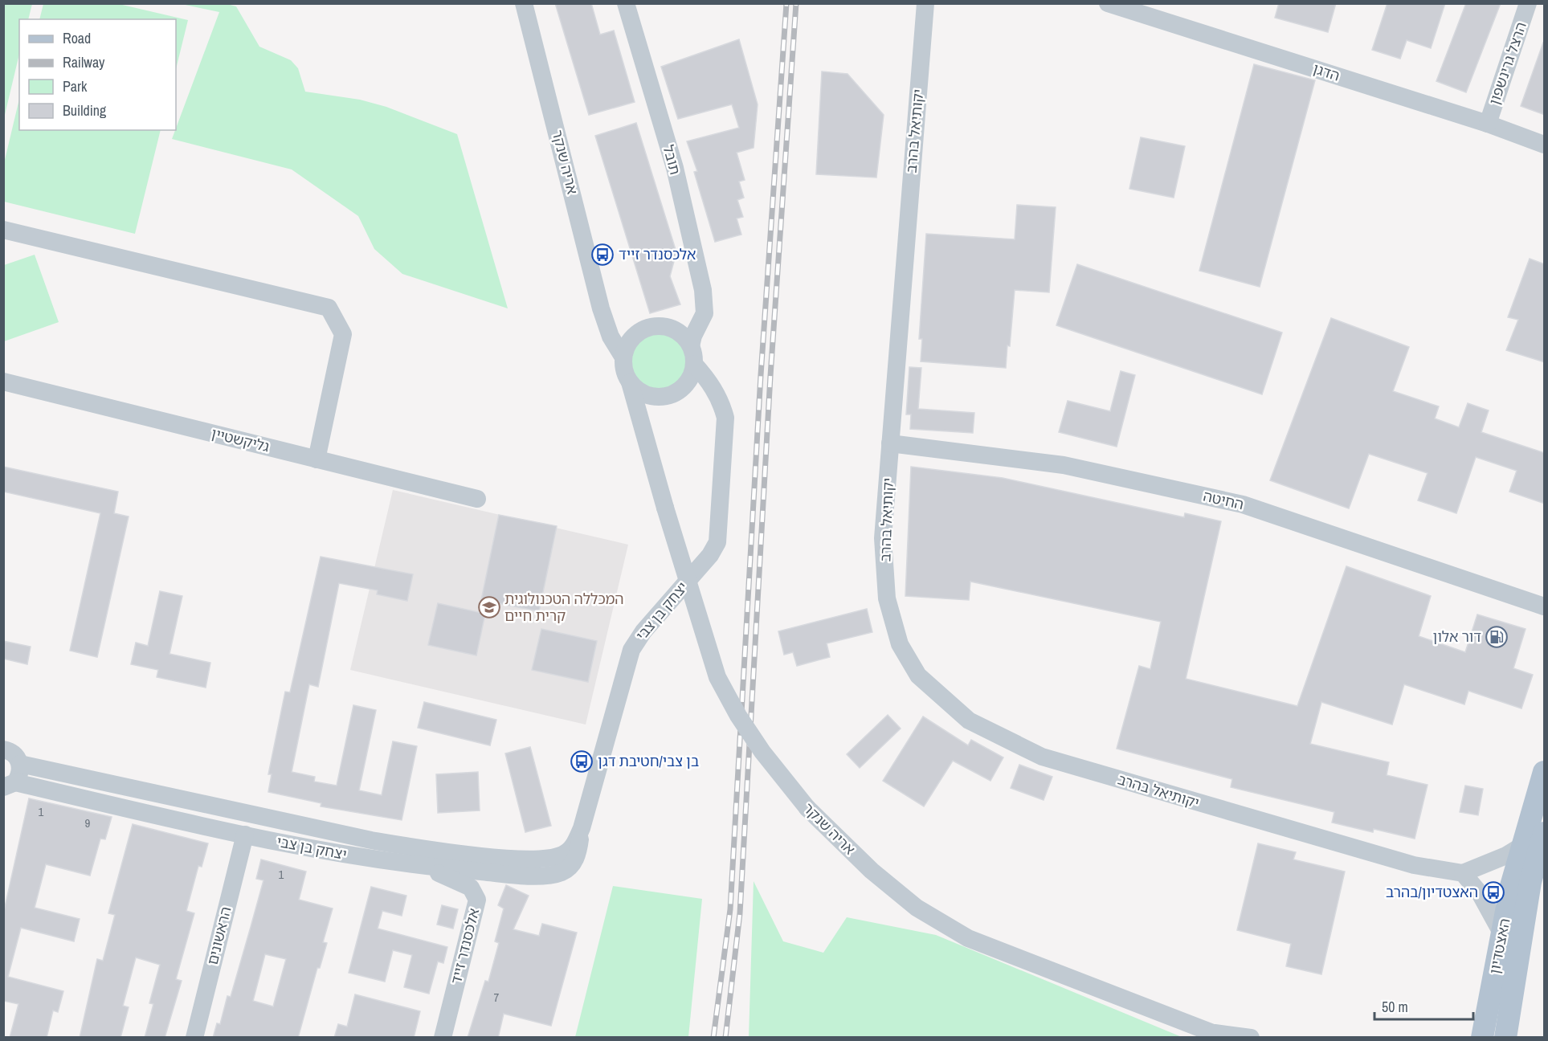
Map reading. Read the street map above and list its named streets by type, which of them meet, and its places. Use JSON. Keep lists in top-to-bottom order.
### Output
{
  "streets": {
    "main road": ["האצטדיון"],
    "street": [
      "הרצל גרינשפון",
      "הדגן",
      "יקותיאל בהרב",
      "תובל",
      "אריה שנקר",
      "גליקשטיין",
      "החיטה",
      "יצחק בן צבי",
      "הראשונים",
      "אלכסנדר זייד"
    ]
  },
  "crossings": [
    ["הרצל גרינשפון", "הדגן"],
    ["יקותיאל בהרב", "החיטה"],
    ["תובל", "אריה שנקר"],
    ["תובל", "יצחק בן צבי"],
    ["אריה שנקר", "יצחק בן צבי"],
    ["יצחק בן צבי", "הראשונים"],
    ["יצחק בן צבי", "אלכסנדר זייד"]
  ],
  "places": {
    "bus stop": ["אלכסנדר זייד", "בן צבי/חטיבת דגן", "האצטדיון/בהרב"],
    "school or university": ["המכללה הטכנולוגית קרית חיים"],
    "fuel station": ["דור אלון"]
  },
  "house_numbers": [
    "1",
    "9",
    "1",
    "7"
  ],
  "legend": [
    "Road",
    "Railway",
    "Park",
    "Building"
  ],
  "scale_bar": "50 m"
}
